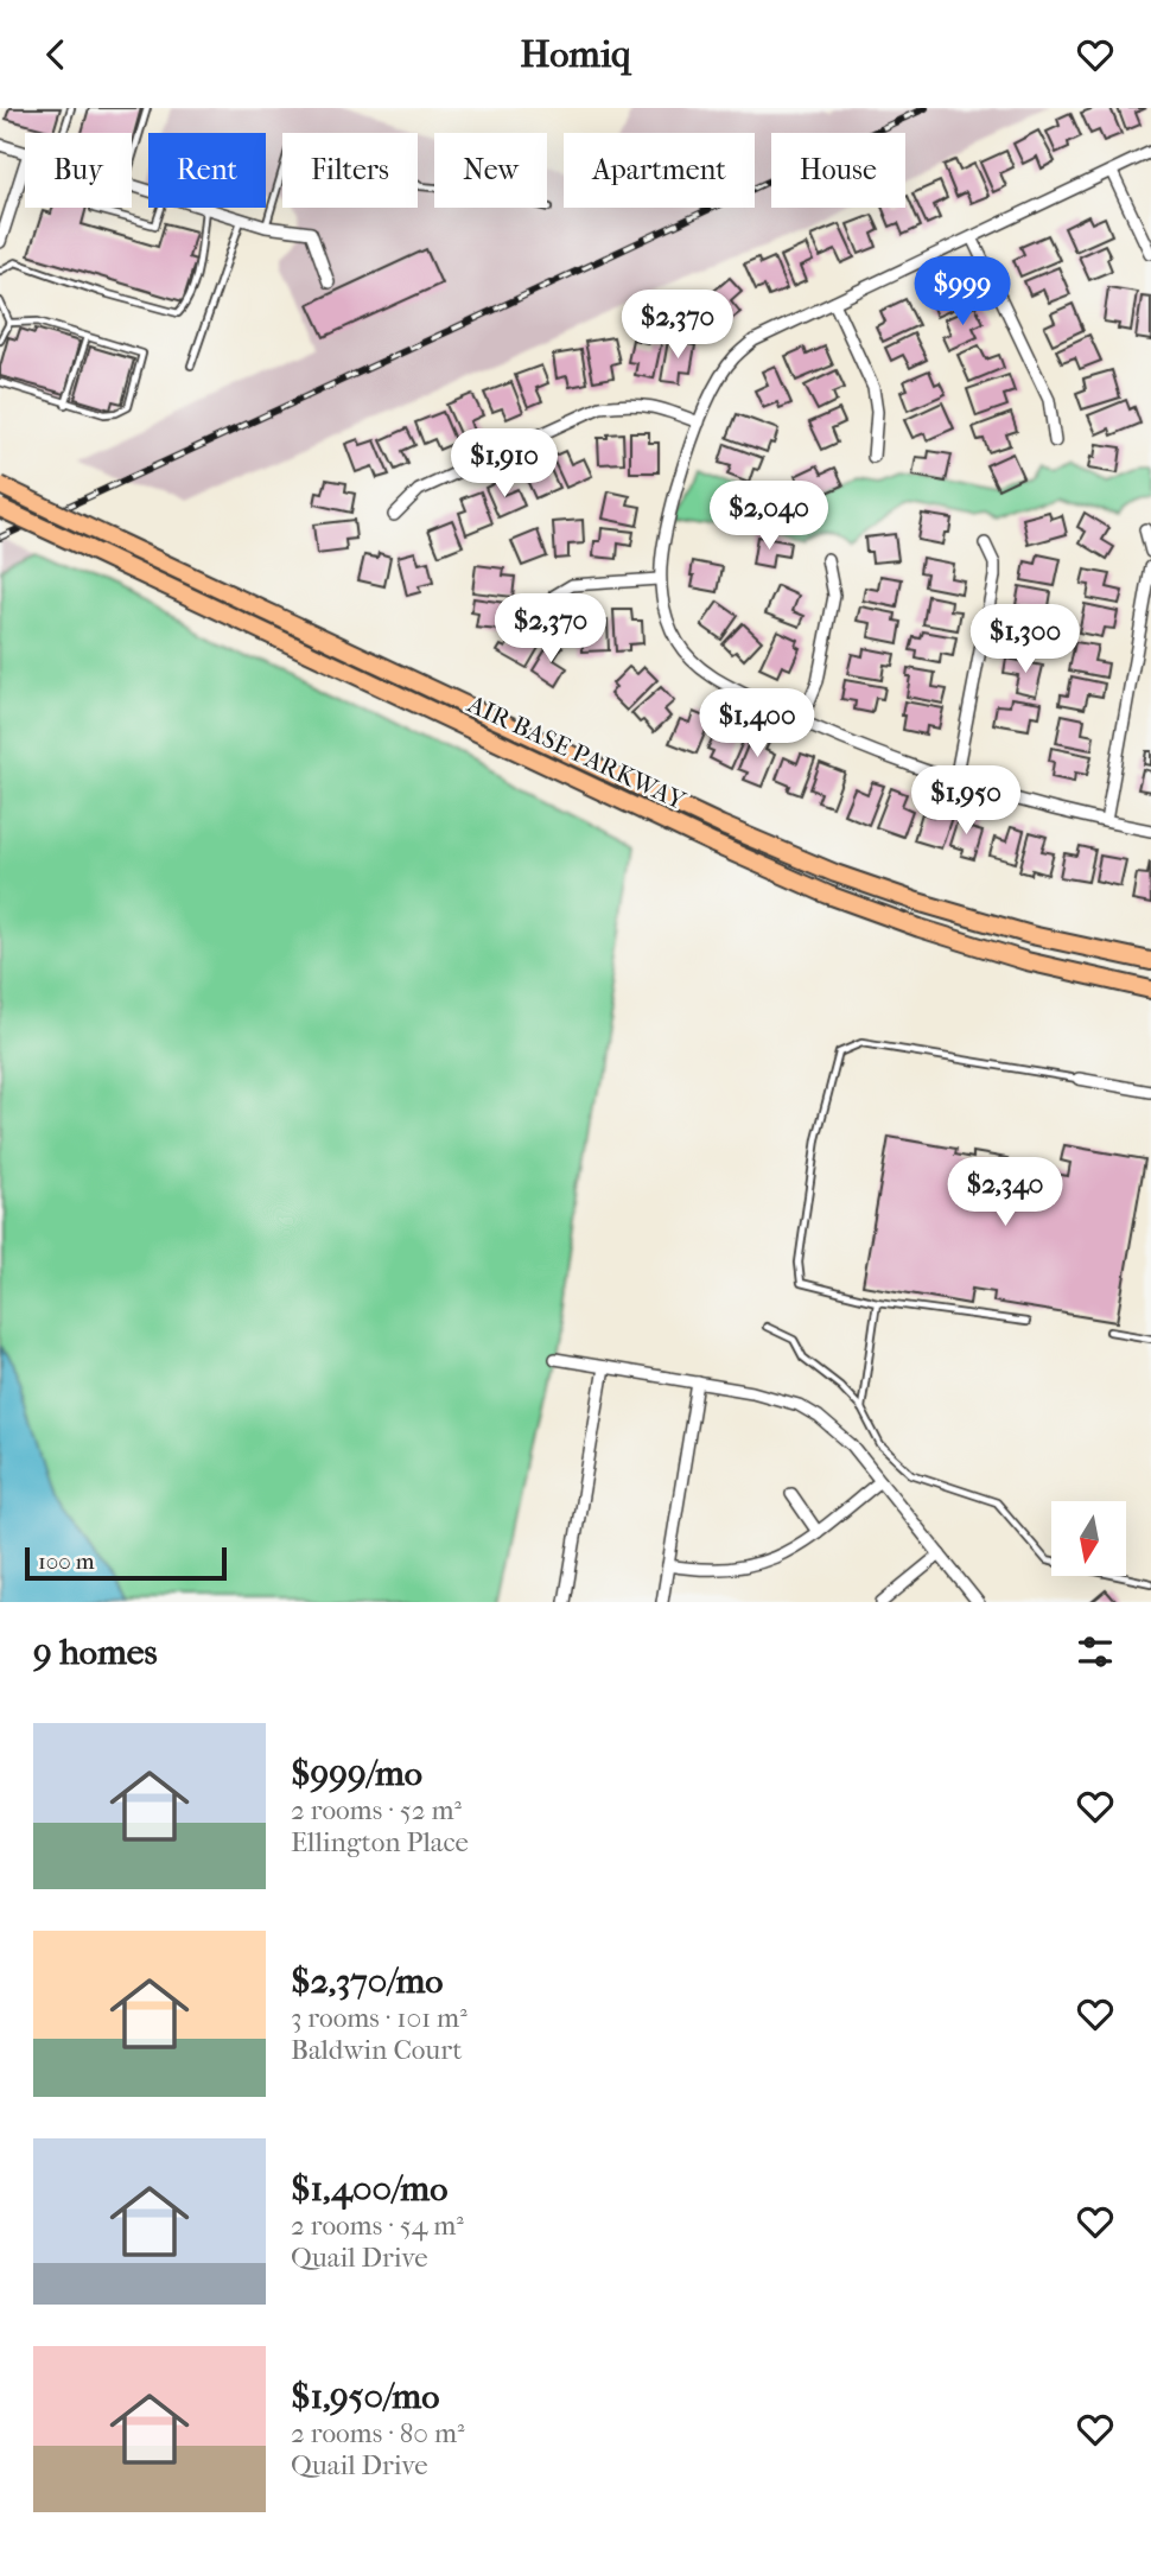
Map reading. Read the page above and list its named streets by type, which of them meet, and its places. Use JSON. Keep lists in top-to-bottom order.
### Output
{
  "streets": {
    "main road": ["AIR BASE PARKWAY"]
  },
  "scale_bar": "100 m",
  "north": "bottom",
  "page": {
    "header": "Homiq",
    "chip": [
      "Buy",
      "Rent",
      "Filters",
      "New",
      "Apartment",
      "House"
    ],
    "price": [
      "$999",
      "$2,370",
      "$1,910",
      "$2,040",
      "$2,370",
      "$1,300",
      "$1,400",
      "$1,950",
      "$2,340"
    ],
    "scale": "100 m",
    "heading": "9 homes",
    "list": [
      {
        "name": "$999/mo",
        "note": "2 rooms · 52 m² · Ellington Place"
      },
      {
        "name": "$2,370/mo",
        "note": "3 rooms · 101 m² · Baldwin Court"
      },
      {
        "name": "$1,400/mo",
        "note": "2 rooms · 54 m² · Quail Drive"
      },
      {
        "name": "$1,950/mo",
        "note": "2 rooms · 80 m² · Quail Drive"
      }
    ]
  }
}
